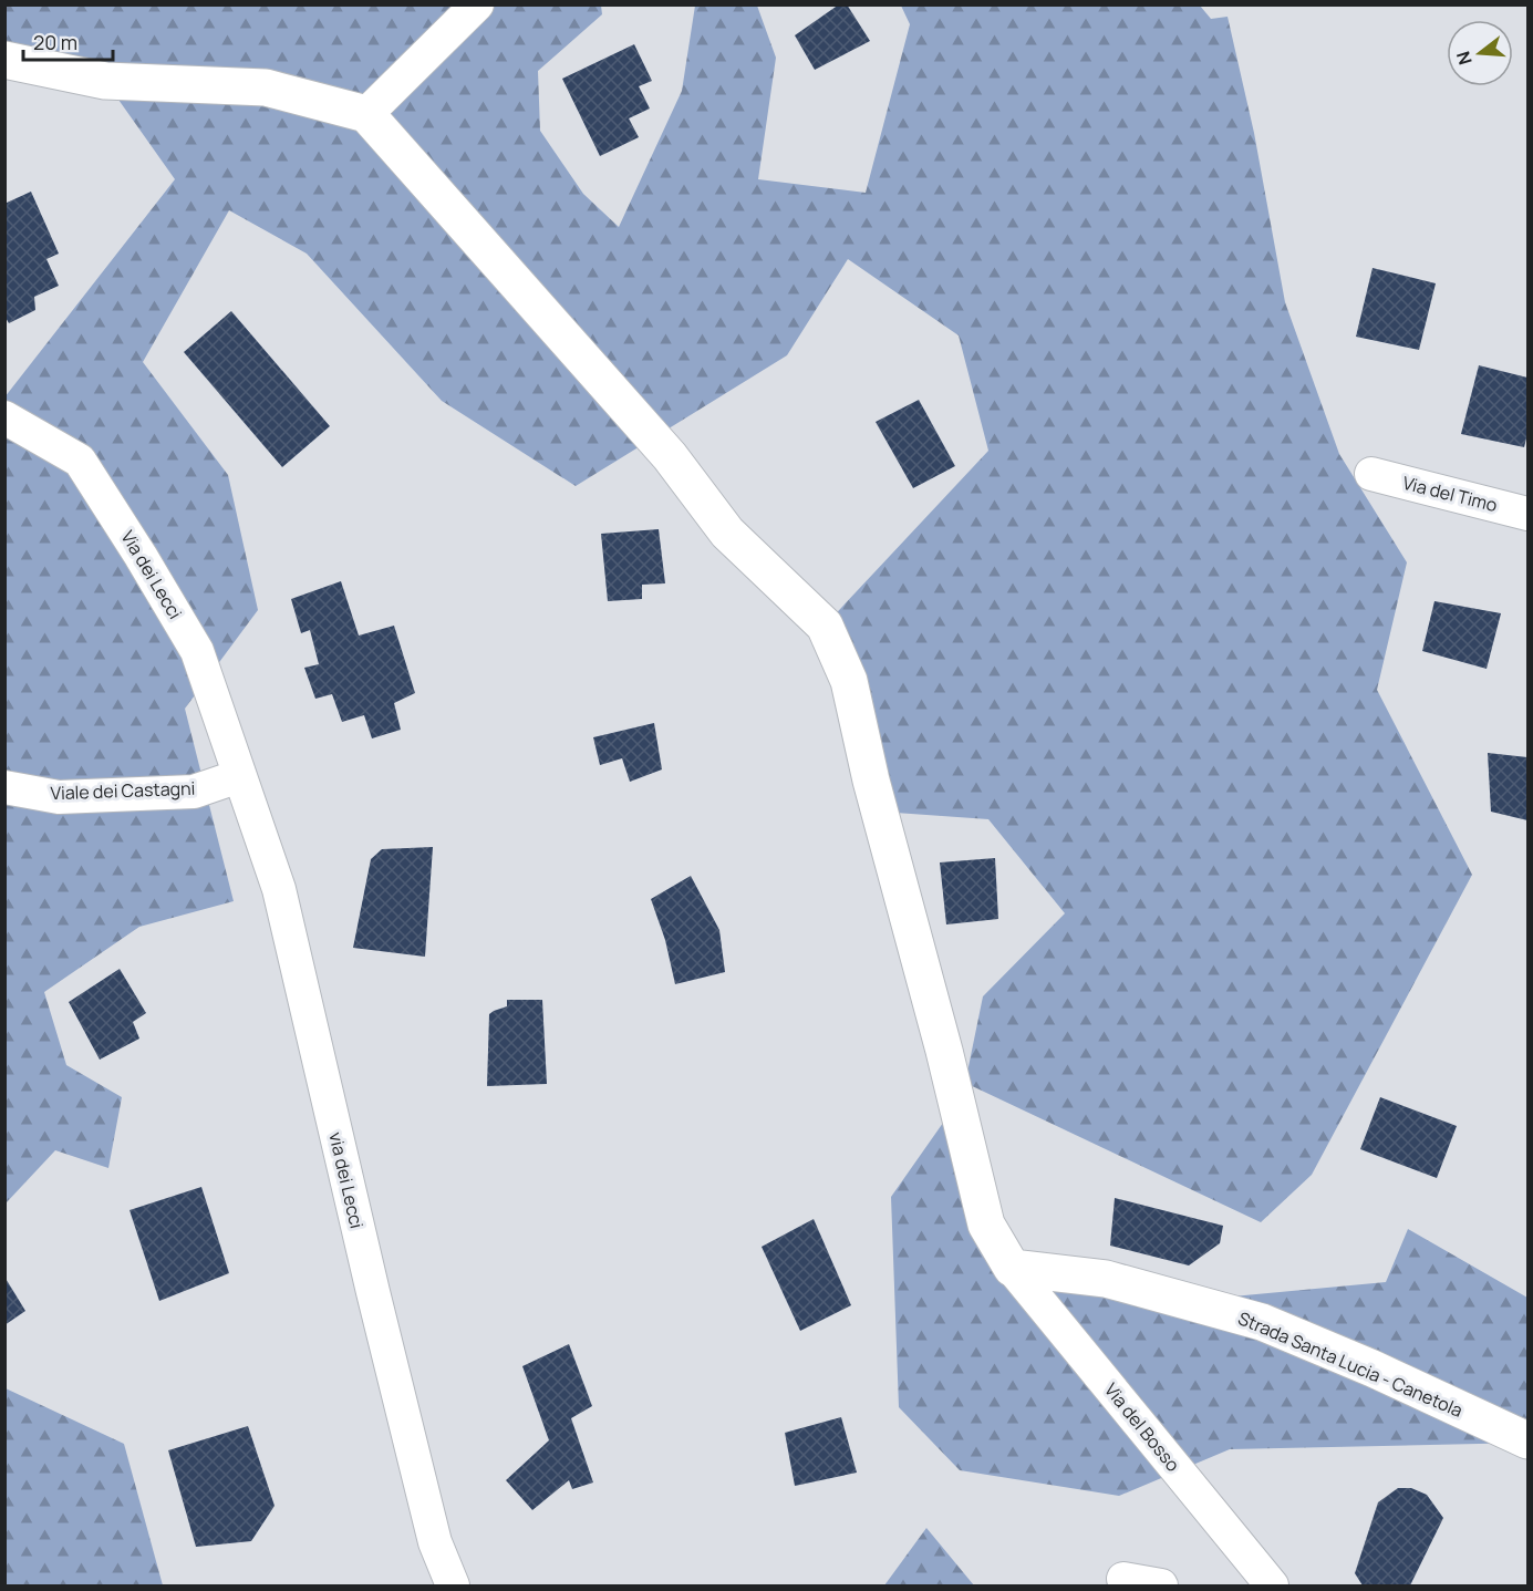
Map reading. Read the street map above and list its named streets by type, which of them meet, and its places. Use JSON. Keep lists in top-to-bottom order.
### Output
{
  "streets": {
    "street": [
      "Via del Timo",
      "Via dei Lecci",
      "Viale dei Castagni",
      "via dei Lecci",
      "Strada Santa Lucia - Canetola",
      "Via del Bosso"
    ]
  },
  "crossings": [
    ["Via dei Lecci", "Viale dei Castagni"],
    ["Via dei Lecci", "via dei Lecci"],
    ["Viale dei Castagni", "via dei Lecci"],
    ["Strada Santa Lucia - Canetola", "Via del Bosso"]
  ],
  "scale_bar": "20 m",
  "north": "left"
}
